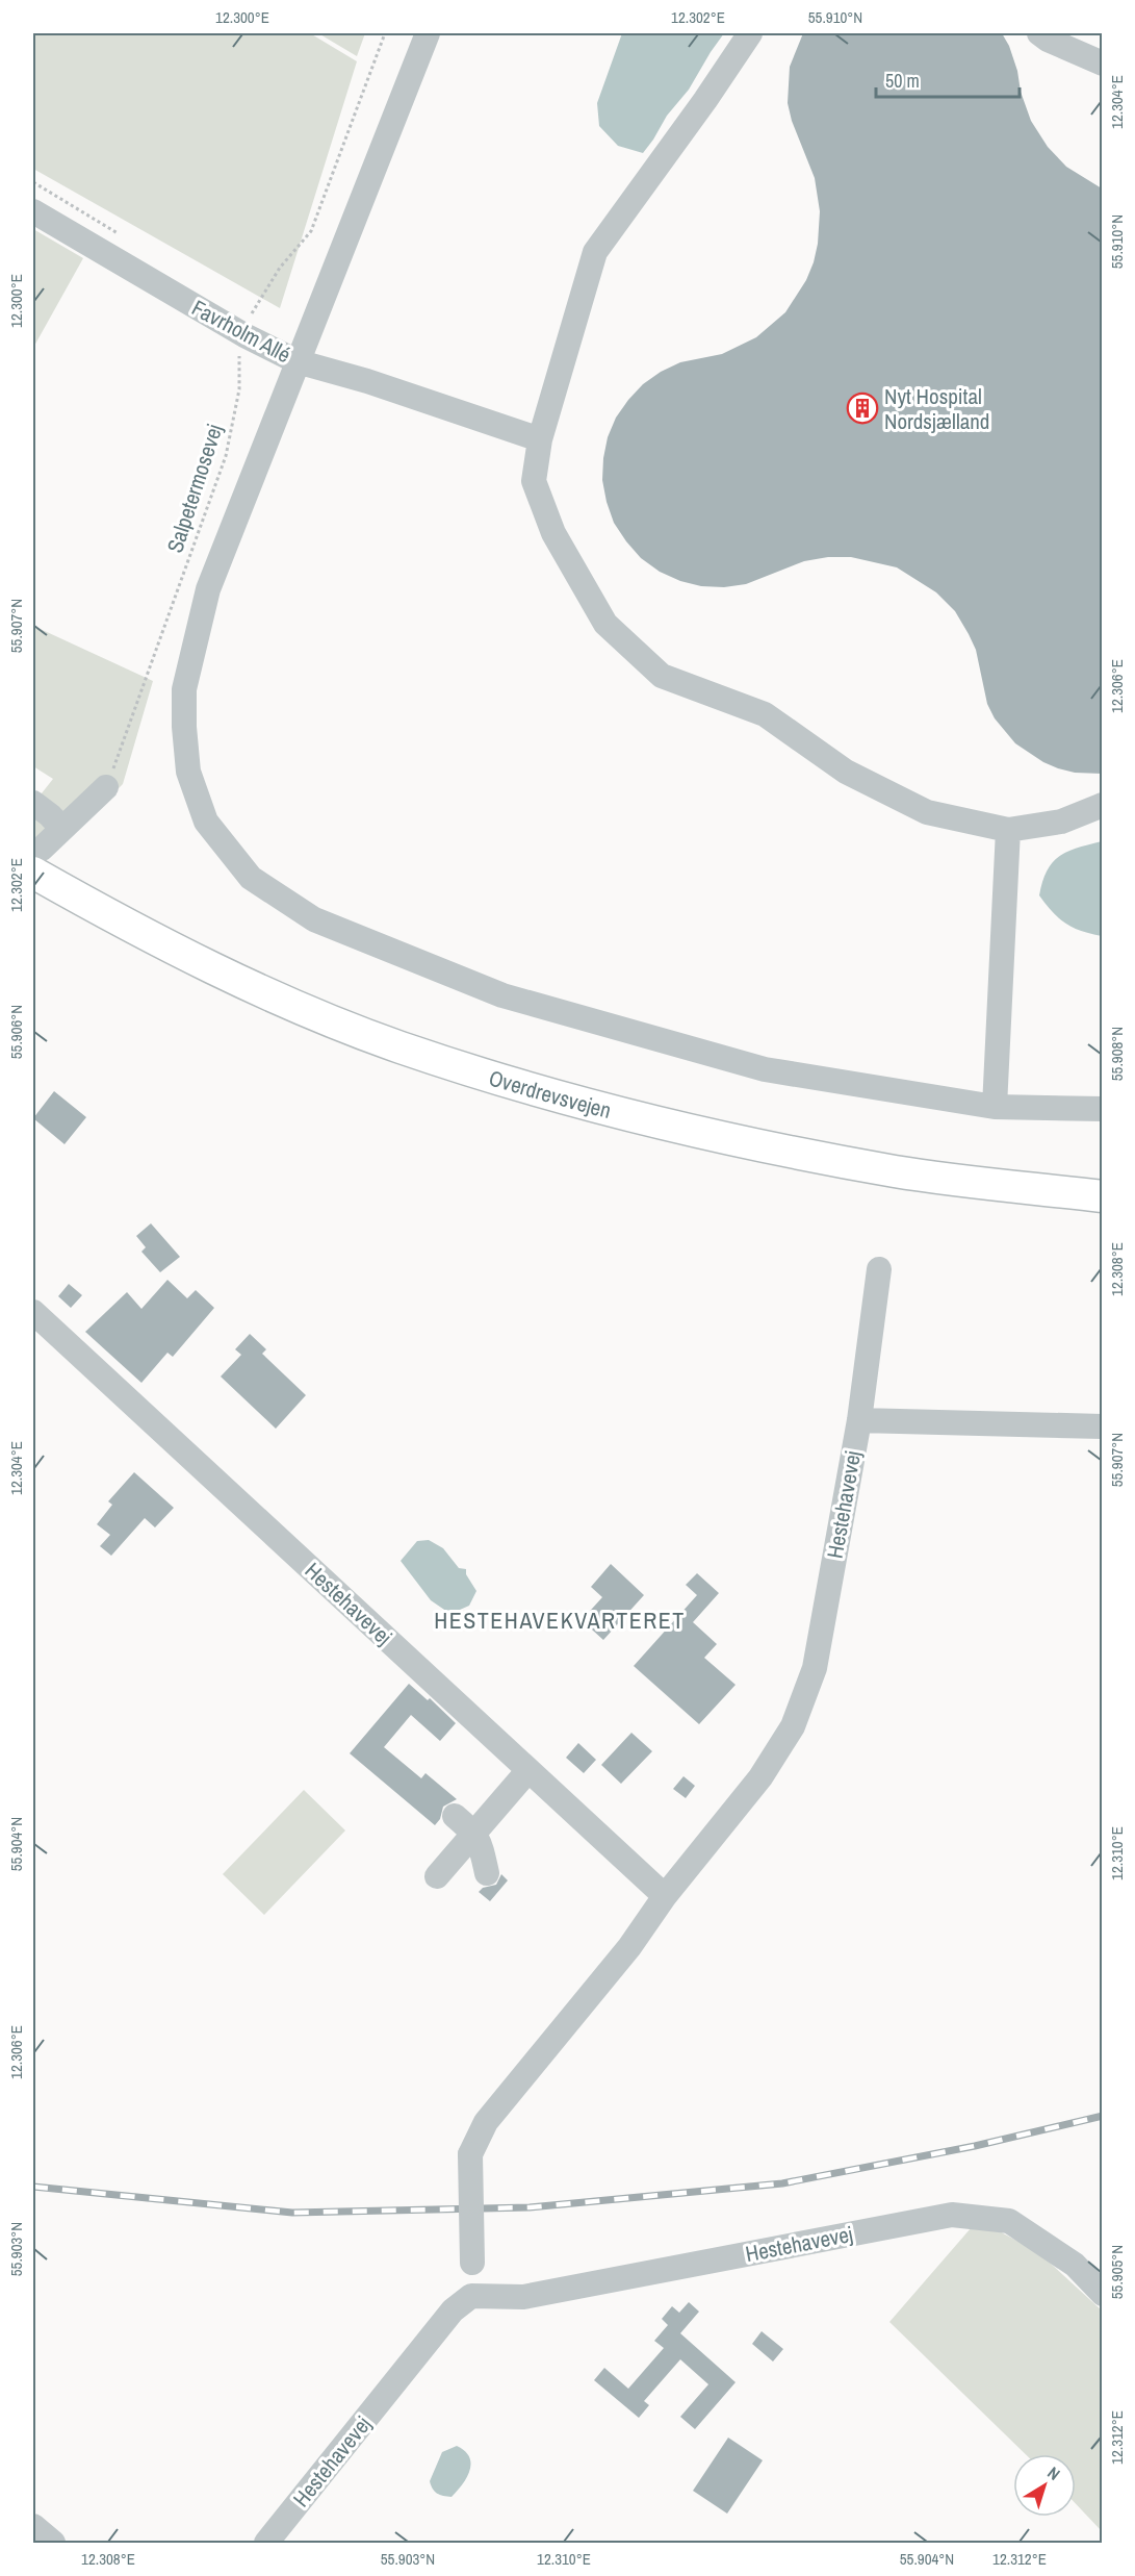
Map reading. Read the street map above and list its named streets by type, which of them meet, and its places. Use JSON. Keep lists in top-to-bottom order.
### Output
{
  "streets": {
    "main road": ["Overdrevsvejen"],
    "street": ["Favrholm Allé", "Hestehavevej"],
    "path": ["Salpetermosevej"]
  },
  "crossings": [
    ["Favrholm Allé", "Salpetermosevej"]
  ],
  "districts": ["HESTEHAVEKVARTERET"],
  "places": {
    "building": ["Nyt Hospital Nordsjælland"]
  },
  "scale_bar": "50 m",
  "north": "top right",
  "coordinates": [
    "12.300°E",
    "12.302°E",
    "55.910°N",
    "12.304°E",
    "55.907°N",
    "12.306°E",
    "55.906°N",
    "55.908°N",
    "12.308°E",
    "55.904°N",
    "12.310°E",
    "55.903°N",
    "55.905°N",
    "12.312°E"
  ]
}
